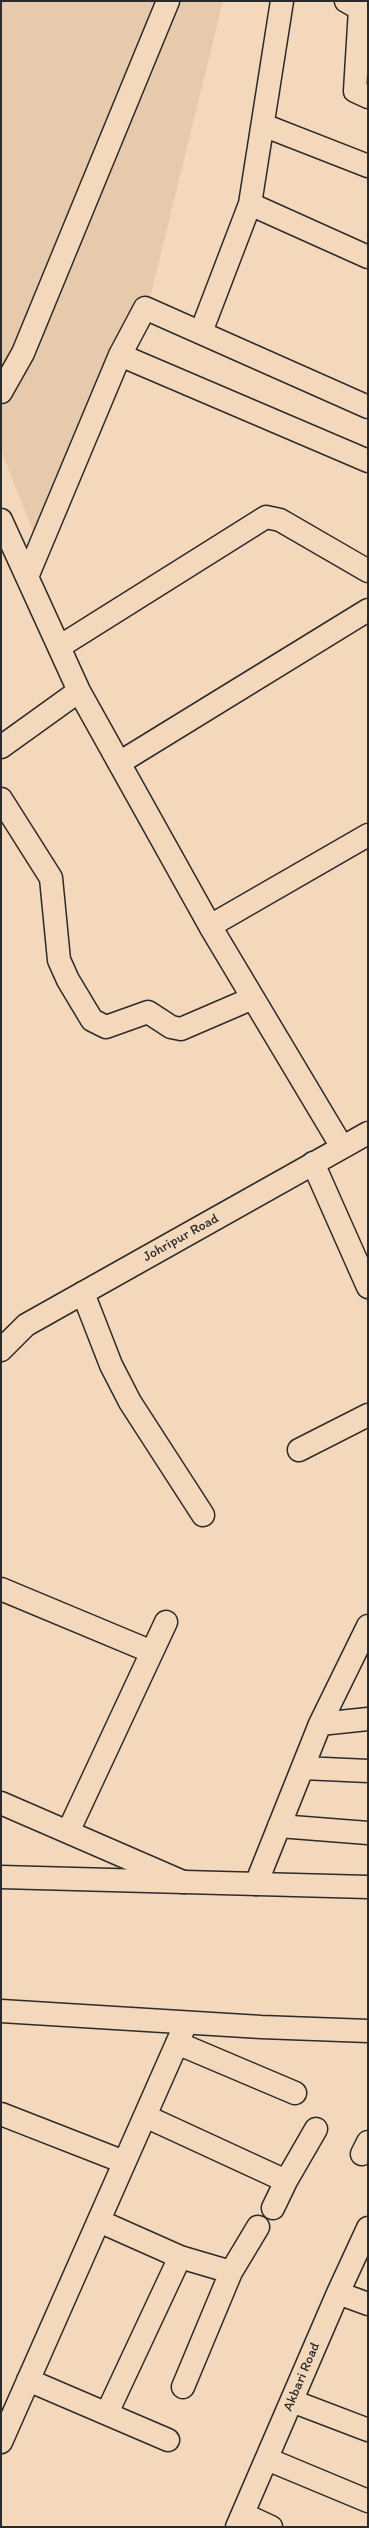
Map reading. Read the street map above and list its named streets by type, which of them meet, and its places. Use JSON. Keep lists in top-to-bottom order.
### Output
{
  "streets": {
    "street": ["Johripur Road", "Akbari Road"]
  }
}
